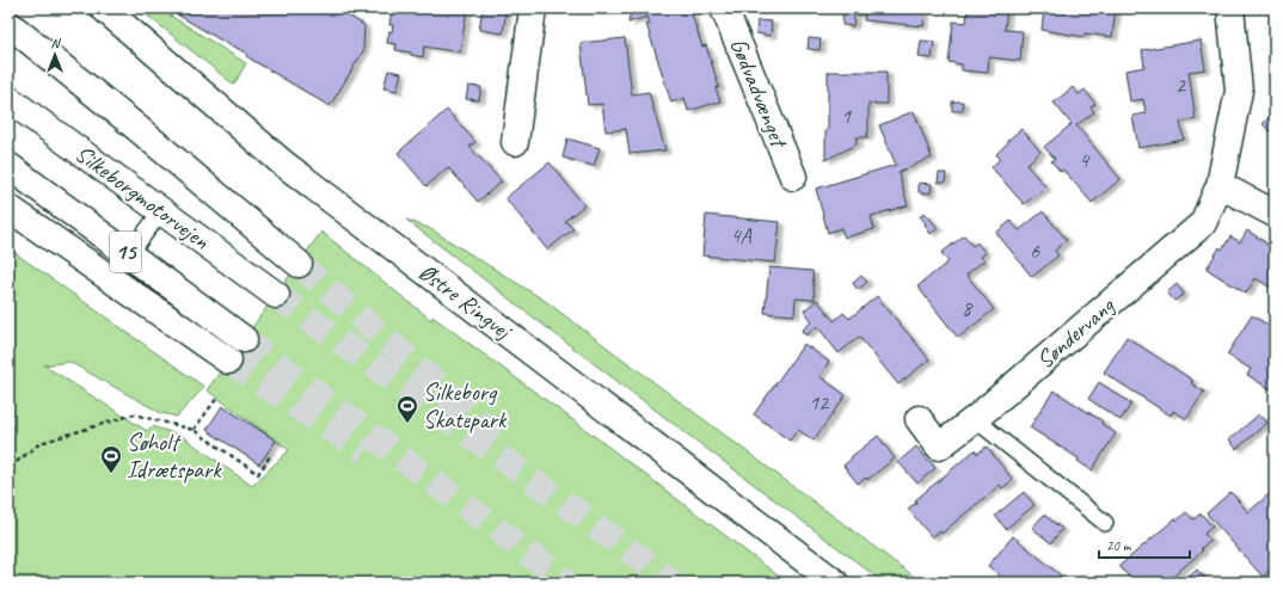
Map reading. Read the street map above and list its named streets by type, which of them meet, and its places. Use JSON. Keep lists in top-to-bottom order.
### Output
{
  "streets": {
    "main road": [
      "Gødvadvænget",
      "Silkeborgmotorvejen",
      "15",
      "Østre Ringvej",
      "Søndervang"
    ]
  },
  "places": {
    "sports": ["Silkeborg Skatepark", "Søholt Idrætspark"]
  },
  "house_numbers": [
    "2",
    "1",
    "4",
    "4A",
    "6",
    "8",
    "12"
  ],
  "scale_bar": "20 m",
  "north": "top"
}
